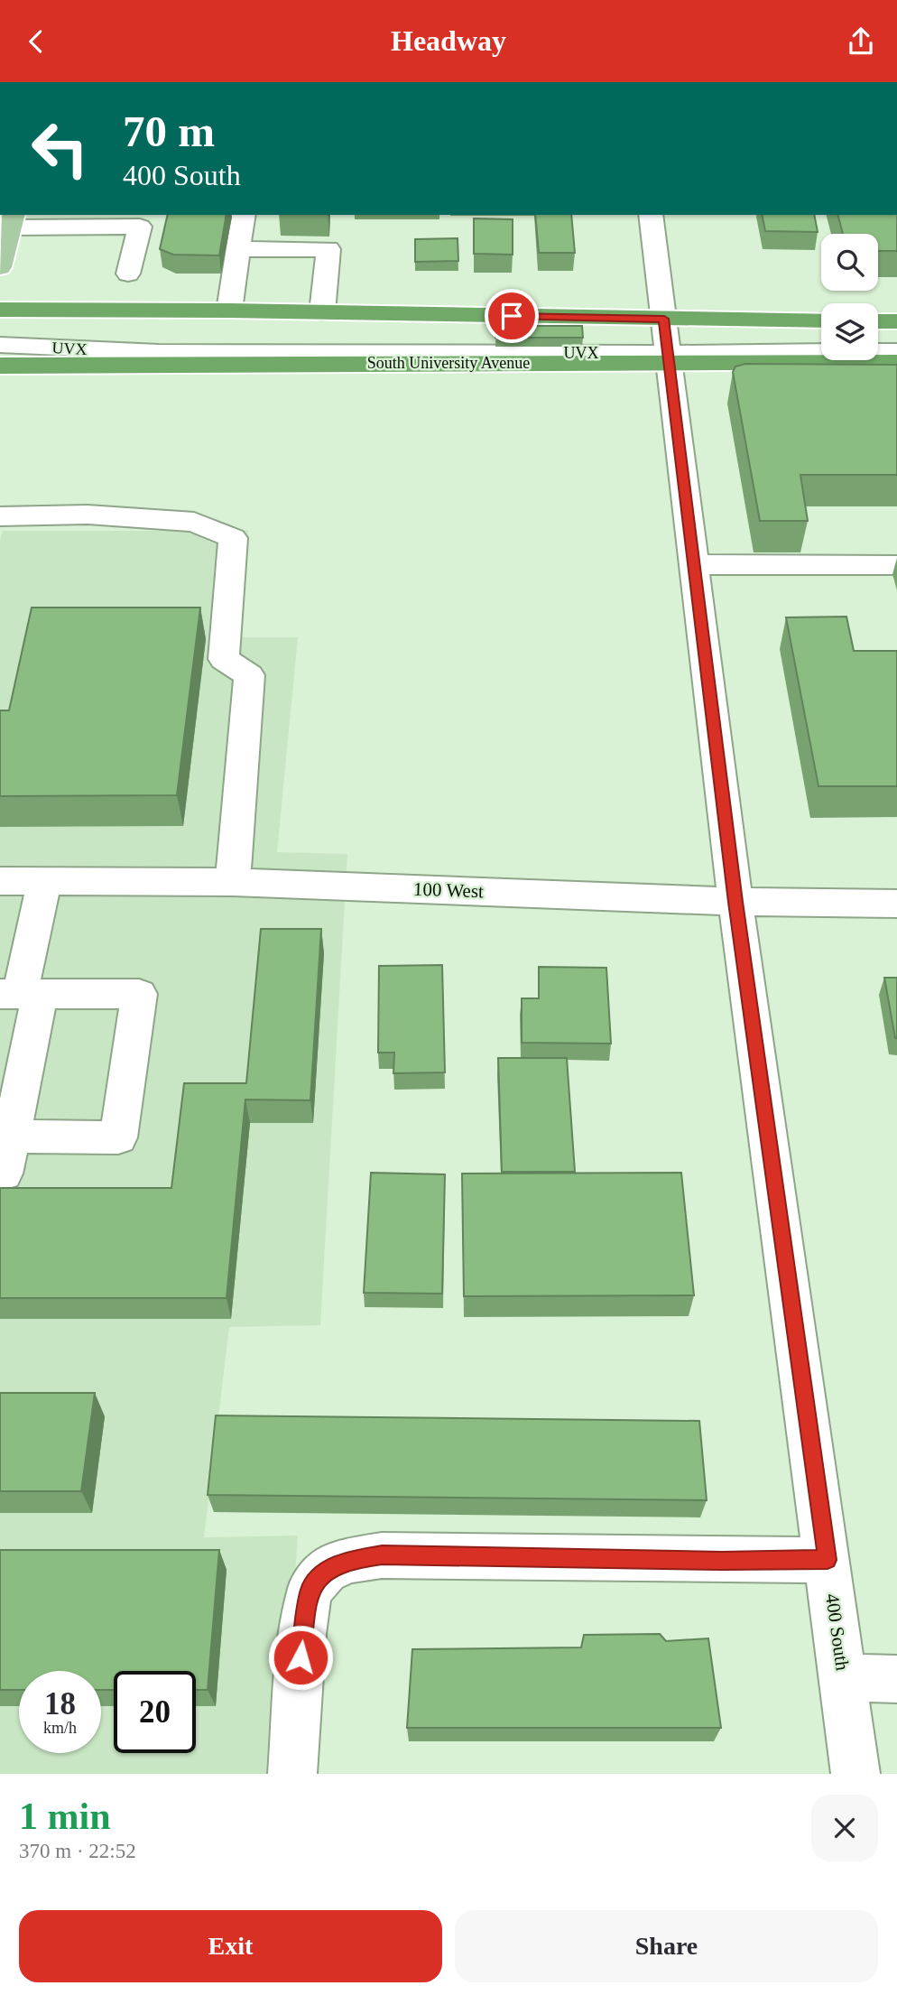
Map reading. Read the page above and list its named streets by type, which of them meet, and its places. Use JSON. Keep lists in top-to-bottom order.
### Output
{
  "streets": {
    "highway": ["South University Avenue"],
    "street": ["UVX", "100 West", "400 South"]
  },
  "crossings": [
    ["UVX", "South University Avenue"],
    ["UVX", "400 South"],
    ["South University Avenue", "400 South"],
    ["100 West", "400 South"]
  ],
  "page": {
    "header": "Headway",
    "turn": ["70 m", "400 South"],
    "speed": "18 km/h",
    "limit": "20",
    "heading": ["1 min", "370 m · 22:52"],
    "buttons": ["Exit", "Share"]
  }
}
